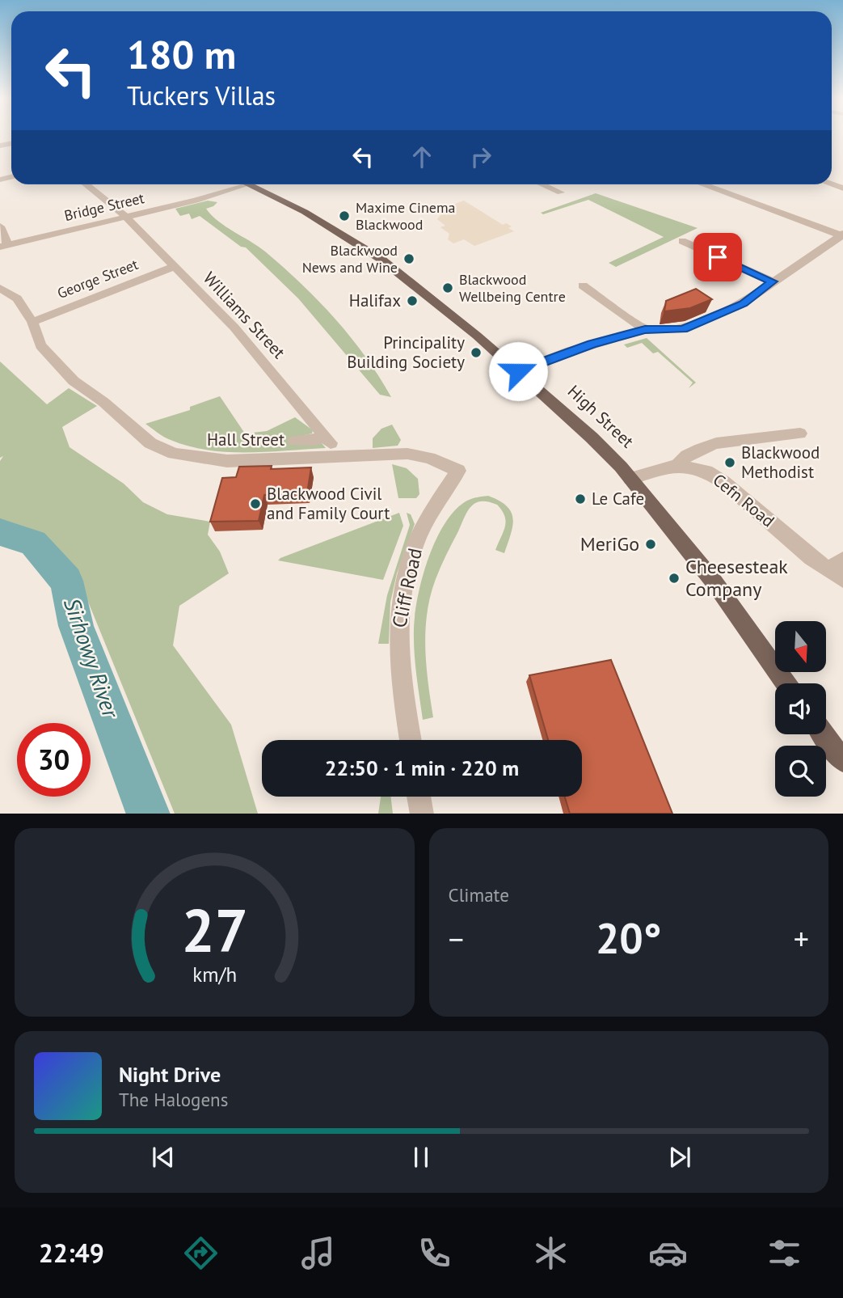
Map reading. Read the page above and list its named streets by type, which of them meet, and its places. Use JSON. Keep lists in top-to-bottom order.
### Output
{
  "streets": {
    "main road": ["High Street"],
    "street": [
      "Bridge Street",
      "George Street",
      "Williams Street",
      "Hall Street",
      "Cefn Road",
      "Cliff Road"
    ]
  },
  "crossings": [
    ["Bridge Street", "Williams Street"],
    ["George Street", "Williams Street"],
    ["George Street", "Hall Street"],
    ["High Street", "Cefn Road"],
    ["Hall Street", "Cliff Road"]
  ],
  "water": ["Sirhowy River"],
  "places": [
    "Maxime Cinema Blackwood",
    "Blackwood News and Wine",
    "Blackwood Wellbeing Centre",
    "Halifax",
    "Principality Building Society",
    "Blackwood Methodist",
    "Le Cafe",
    "Blackwood Civil and Family Court",
    "MeriGo",
    "Cheesesteak Company"
  ],
  "north": "bottom",
  "page": {
    "turn": ["180 m", "Tuckers Villas"],
    "limit": "30",
    "trip": "22:50 · 1 min · 220 m",
    "tile": "Climate",
    "heat": ["−", "20°", "+"],
    "song": ["Night Drive", "The Halogens"],
    "tabs": "22:49",
    "gauge": ["27", "km/h"]
  }
}
